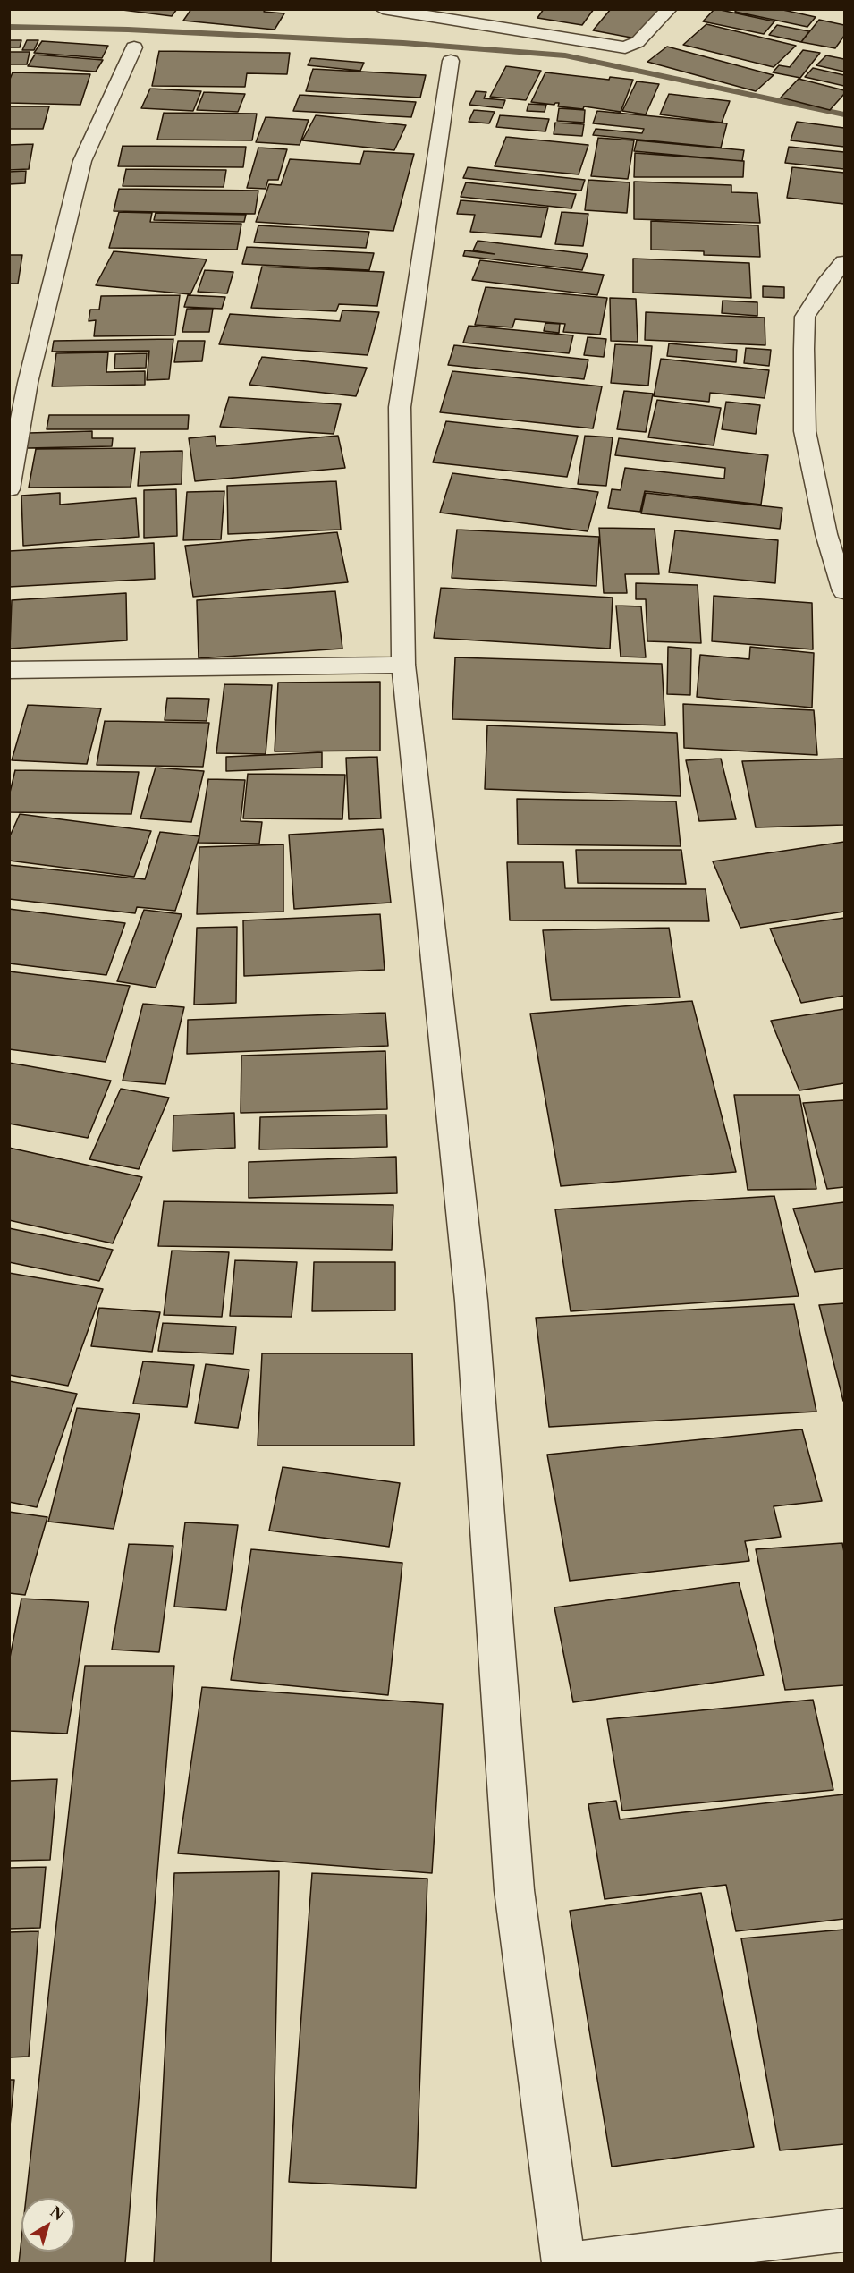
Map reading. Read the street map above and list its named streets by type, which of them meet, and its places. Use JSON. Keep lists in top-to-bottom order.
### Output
{
  "north": "top right"
}
